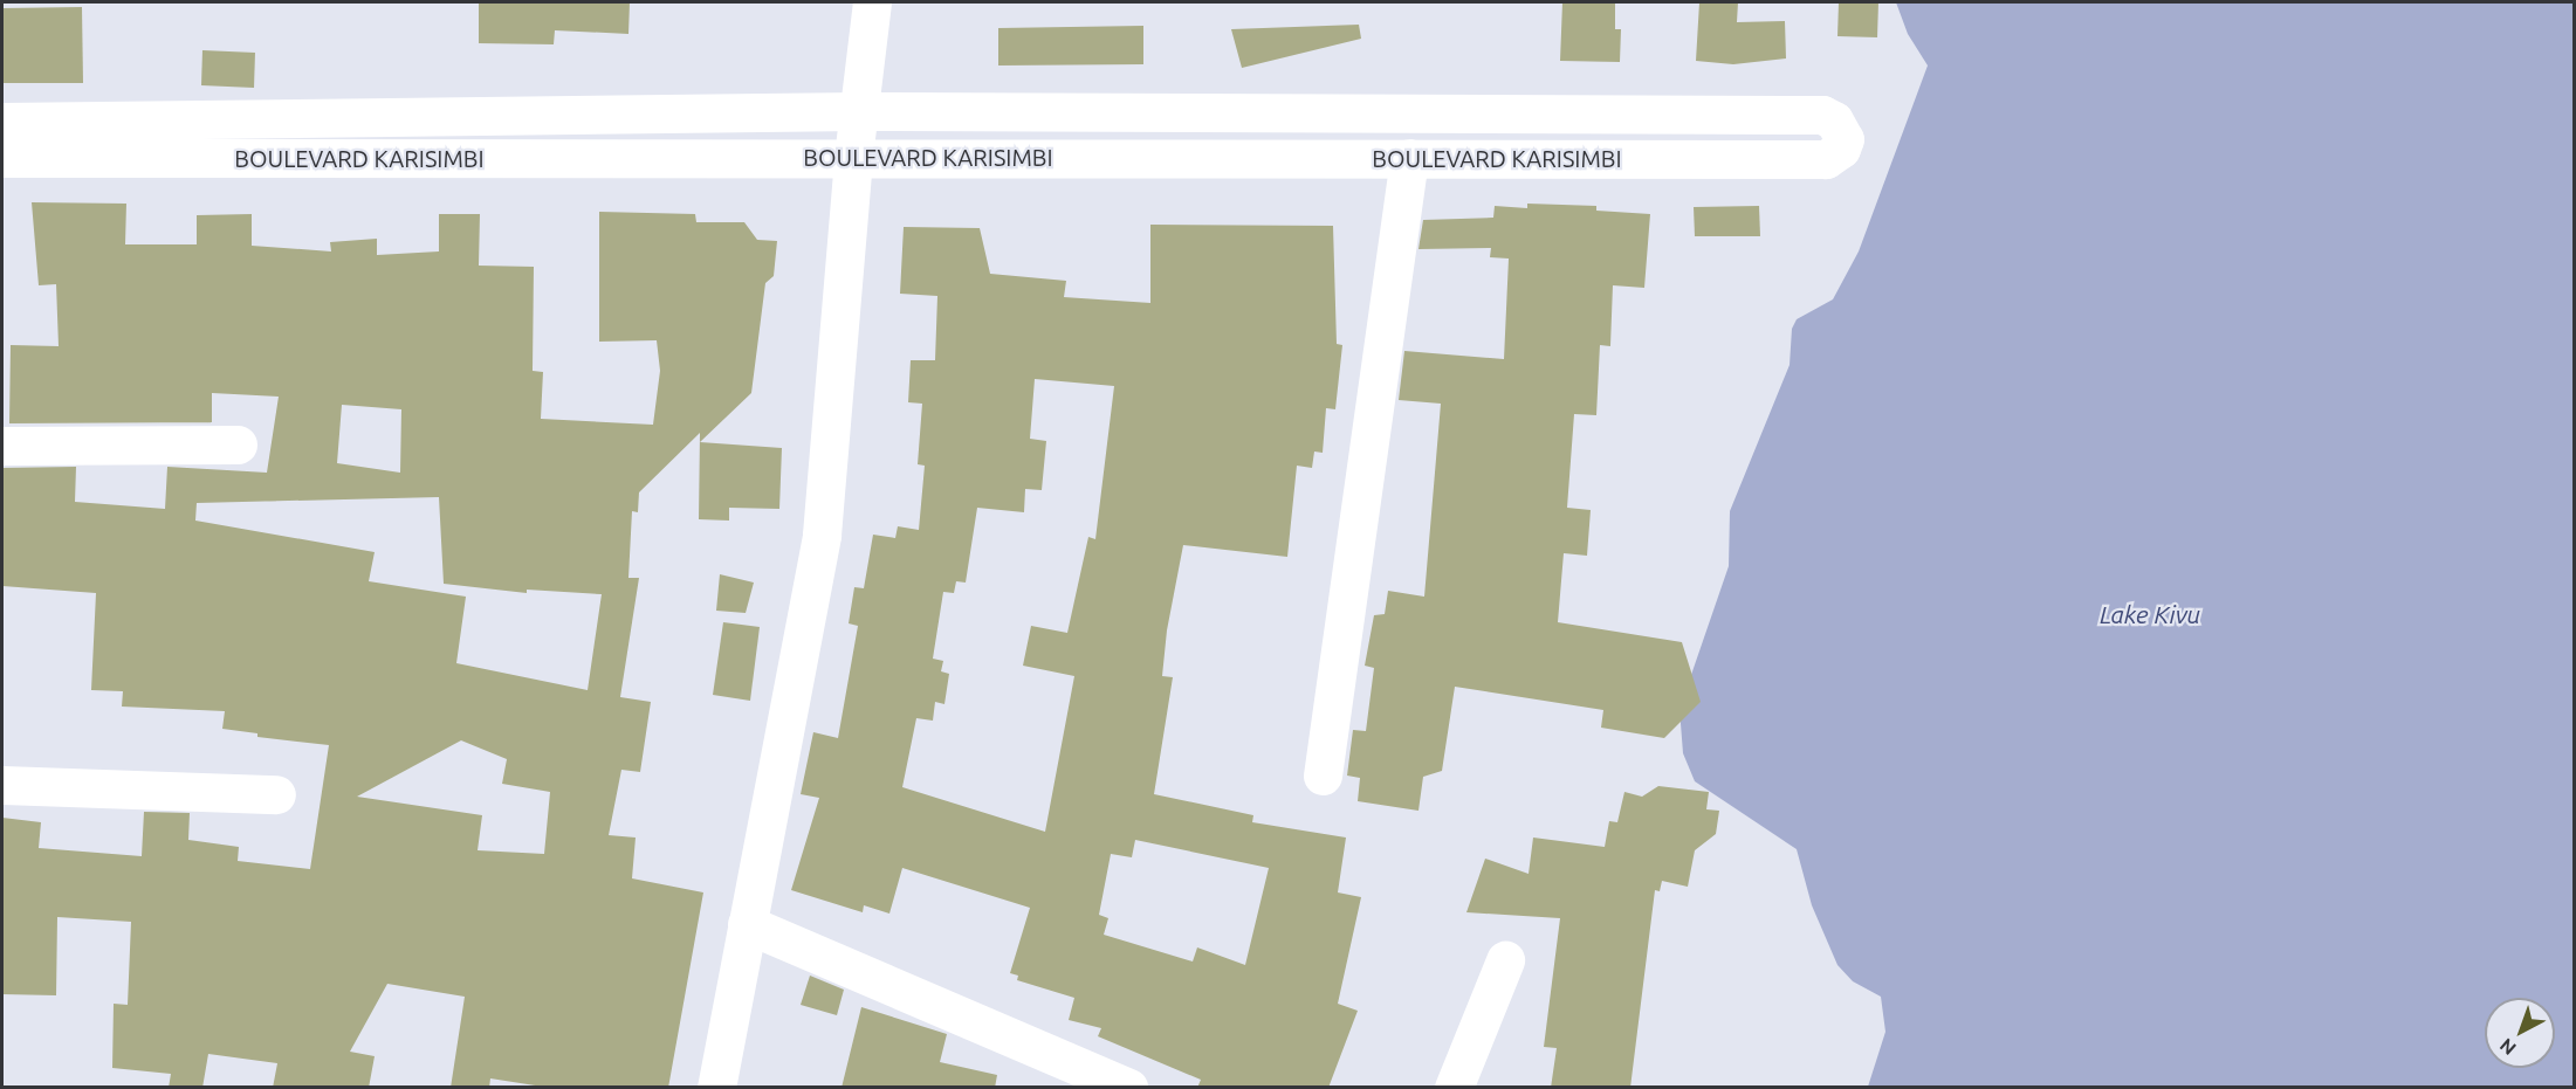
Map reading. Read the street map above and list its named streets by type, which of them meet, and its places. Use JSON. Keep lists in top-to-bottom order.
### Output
{
  "streets": {
    "street": ["BOULEVARD KARISIMBI"]
  },
  "water": ["Lake Kivu"],
  "north": "bottom left"
}
